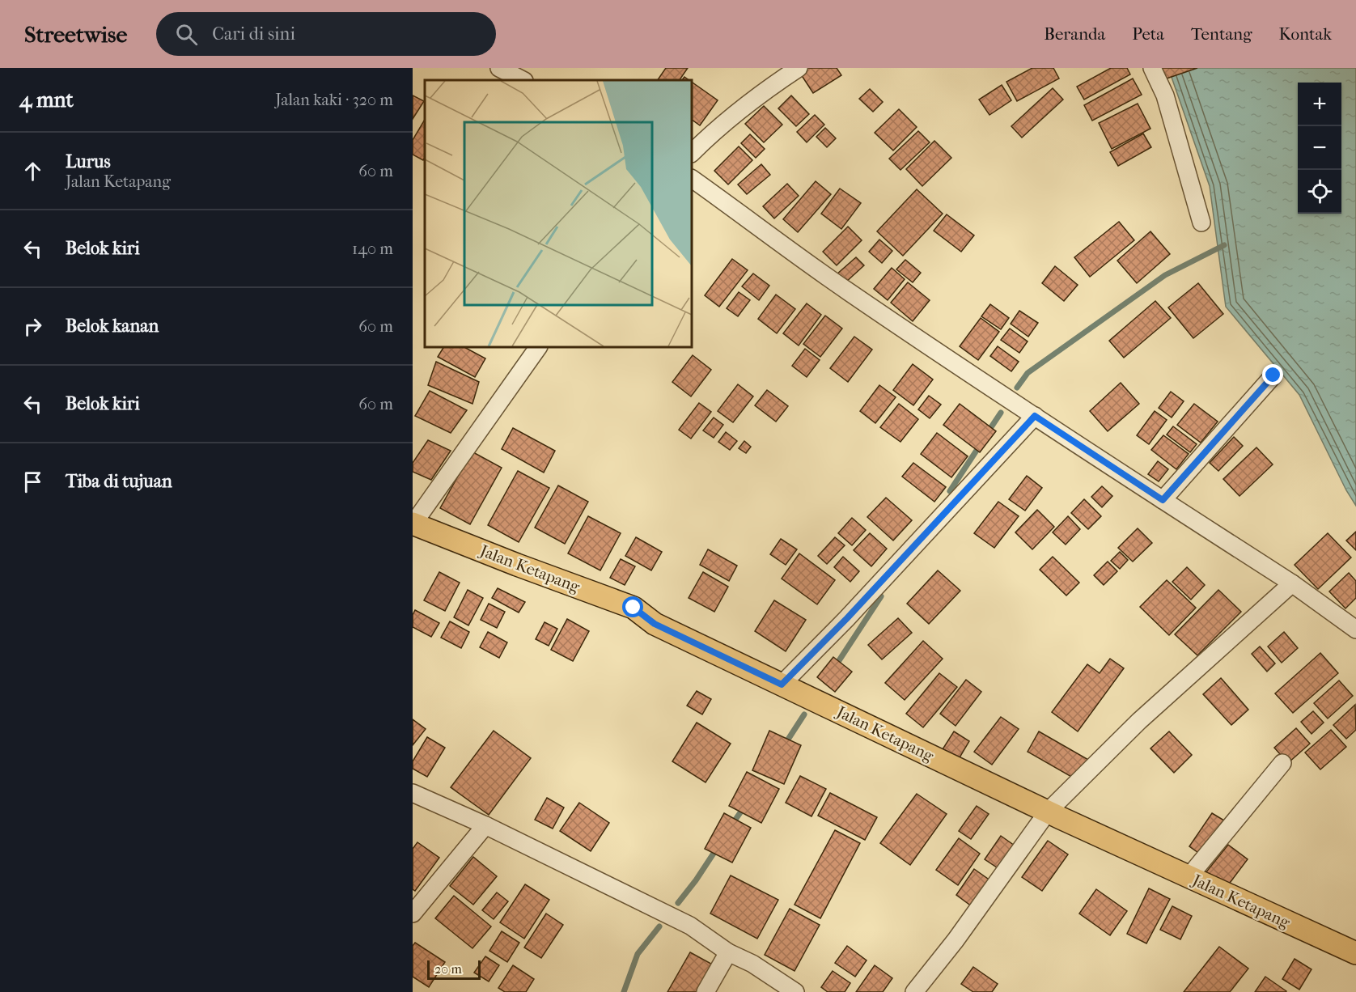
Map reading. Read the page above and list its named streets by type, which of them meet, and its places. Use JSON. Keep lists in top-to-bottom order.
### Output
{
  "streets": {
    "main road": ["Jalan Ketapang"]
  },
  "scale_bar": "20 m",
  "page": {
    "header": "Streetwise",
    "search": "Cari di sini",
    "nav": [
      "Beranda",
      "Peta",
      "Tentang",
      "Kontak"
    ],
    "heading": ["4 mnt", "Jalan kaki · 320 m"],
    "map_buttons": ["+", "−"],
    "list": [
      ["Lurus", "Jalan Ketapang", "60 m"],
      ["Belok kiri", "140 m"],
      ["Belok kanan", "60 m"],
      ["Belok kiri", "60 m"],
      "Tiba di tujuan"
    ],
    "scale": "20 m"
  }
}
